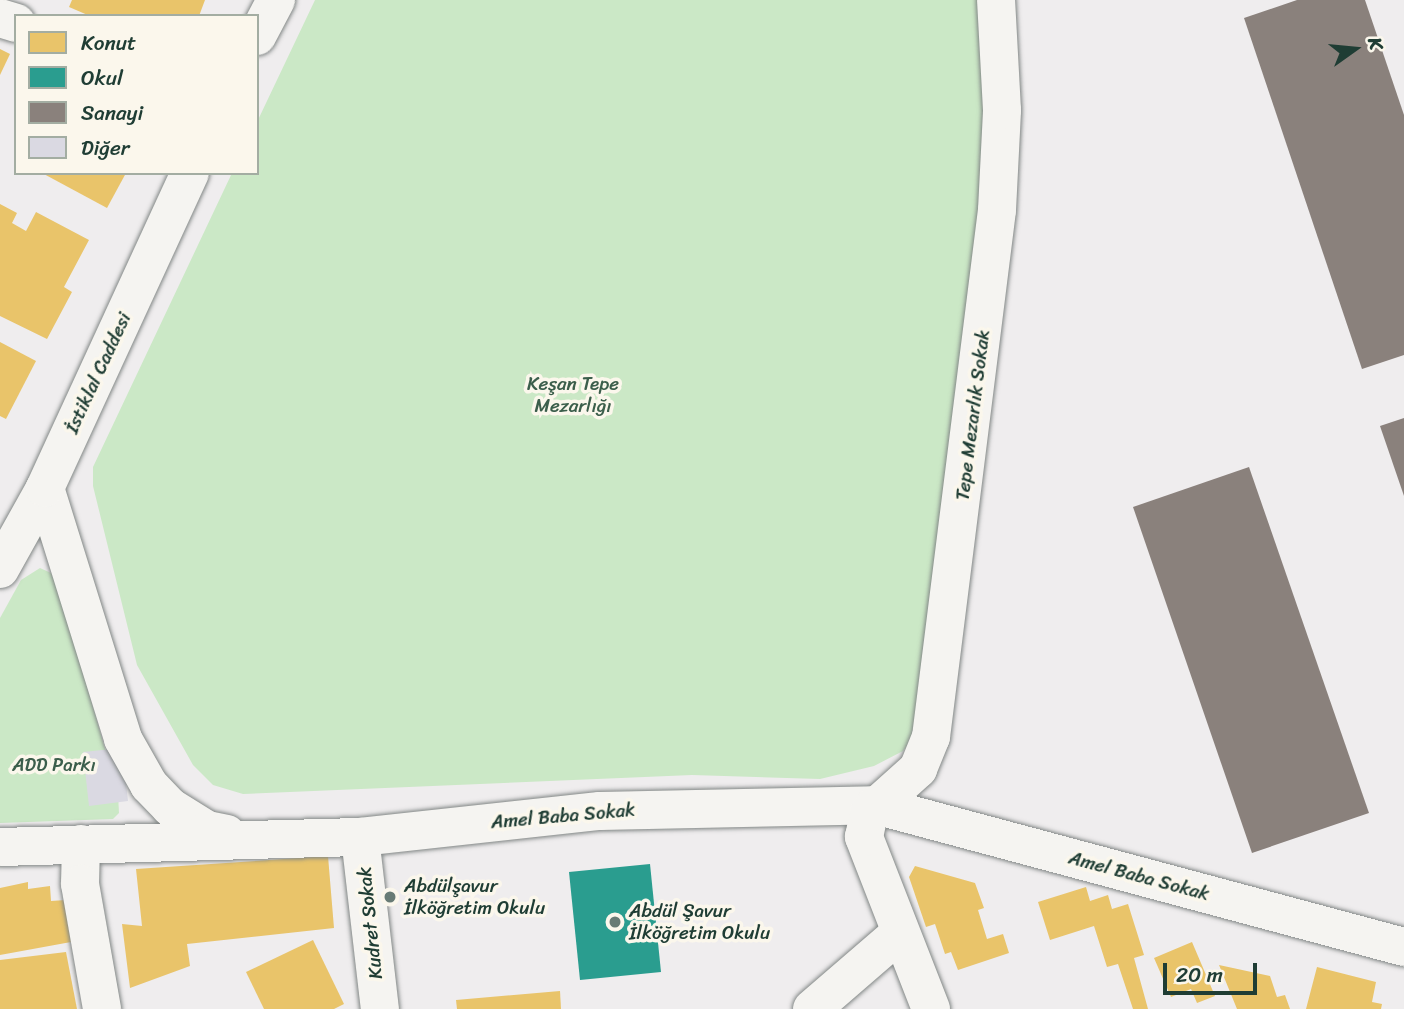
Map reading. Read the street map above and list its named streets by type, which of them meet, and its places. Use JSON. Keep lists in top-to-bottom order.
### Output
{
  "streets": {
    "street": [
      "İstiklal Caddesi",
      "Tepe Mezarlık Sokak",
      "Amel Baba Sokak",
      "Kudret Sokak"
    ]
  },
  "crossings": [
    ["İstiklal Caddesi", "Amel Baba Sokak"],
    ["Tepe Mezarlık Sokak", "Amel Baba Sokak"],
    ["Amel Baba Sokak", "Kudret Sokak"]
  ],
  "parks": ["Keşan Tepe Mezarlığı", "ADD Parkı"],
  "places": ["Abdülşavur İlköğretim Okulu", "Abdül Şavur İlköğretim Okulu"],
  "legend": [
    "Konut",
    "Okul",
    "Sanayi",
    "Diğer"
  ],
  "scale_bar": "20 m",
  "north": "right"
}
